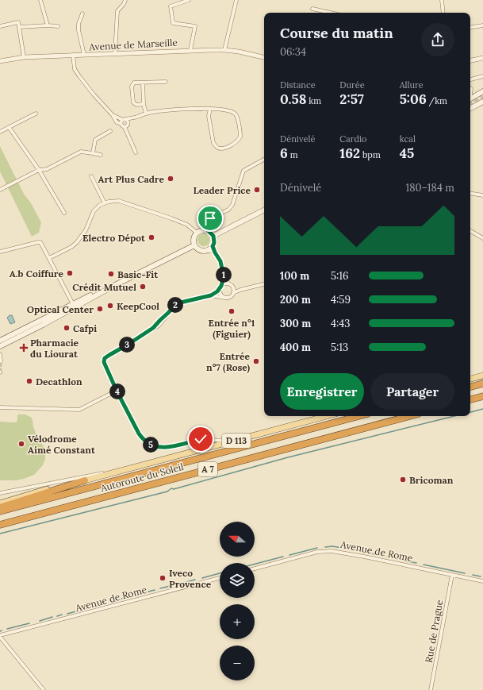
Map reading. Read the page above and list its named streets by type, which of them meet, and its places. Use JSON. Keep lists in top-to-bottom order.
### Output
{
  "streets": {
    "highway": ["A 7", "Autoroute du Soleil"],
    "main road": ["D 113"],
    "street": ["Avenue de Marseille", "Avenue de Rome", "Rue de Prague"]
  },
  "crossings": [
    ["Avenue de Rome", "Rue de Prague"]
  ],
  "places": {
    "other": [
      "Art Plus Cadre",
      "Leader Price",
      "Electro Dépot",
      "A.b Coiffure",
      "Basic-Fit",
      "Crédit Mutuel",
      "KeepCool",
      "Optical Center",
      "Entrée n°1 (Figuier)",
      "Cafpi",
      "Entrée n°7 (Rose)",
      "Decathlon",
      "Vélodrome Aimé Constant",
      "Bricoman",
      "Iveco Provence"
    ],
    "health": ["Pharmacie du Liourat"]
  },
  "north": "left",
  "page": {
    "heading": ["Course du matin", "06:34"],
    "stats": [
      ["Distance", "0.58 km"],
      ["Durée", "2:57"],
      ["Allure", "5:06 /km"],
      ["Dénivelé", "6 m"],
      ["Cardio", "162 bpm"],
      ["kcal", "45"]
    ],
    "chart": ["Dénivelé", "180–184 m"],
    "list": [
      {
        "name": "100 m",
        "note": "5:16"
      },
      {
        "name": "200 m",
        "note": "4:59"
      },
      {
        "name": "300 m",
        "note": "4:43"
      },
      {
        "name": "400 m",
        "note": "5:13"
      }
    ],
    "pins": [
      "1",
      "2",
      "3",
      "4",
      "5"
    ],
    "buttons": ["Enregistrer", "Partager"],
    "map_buttons": ["+", "−"]
  }
}
